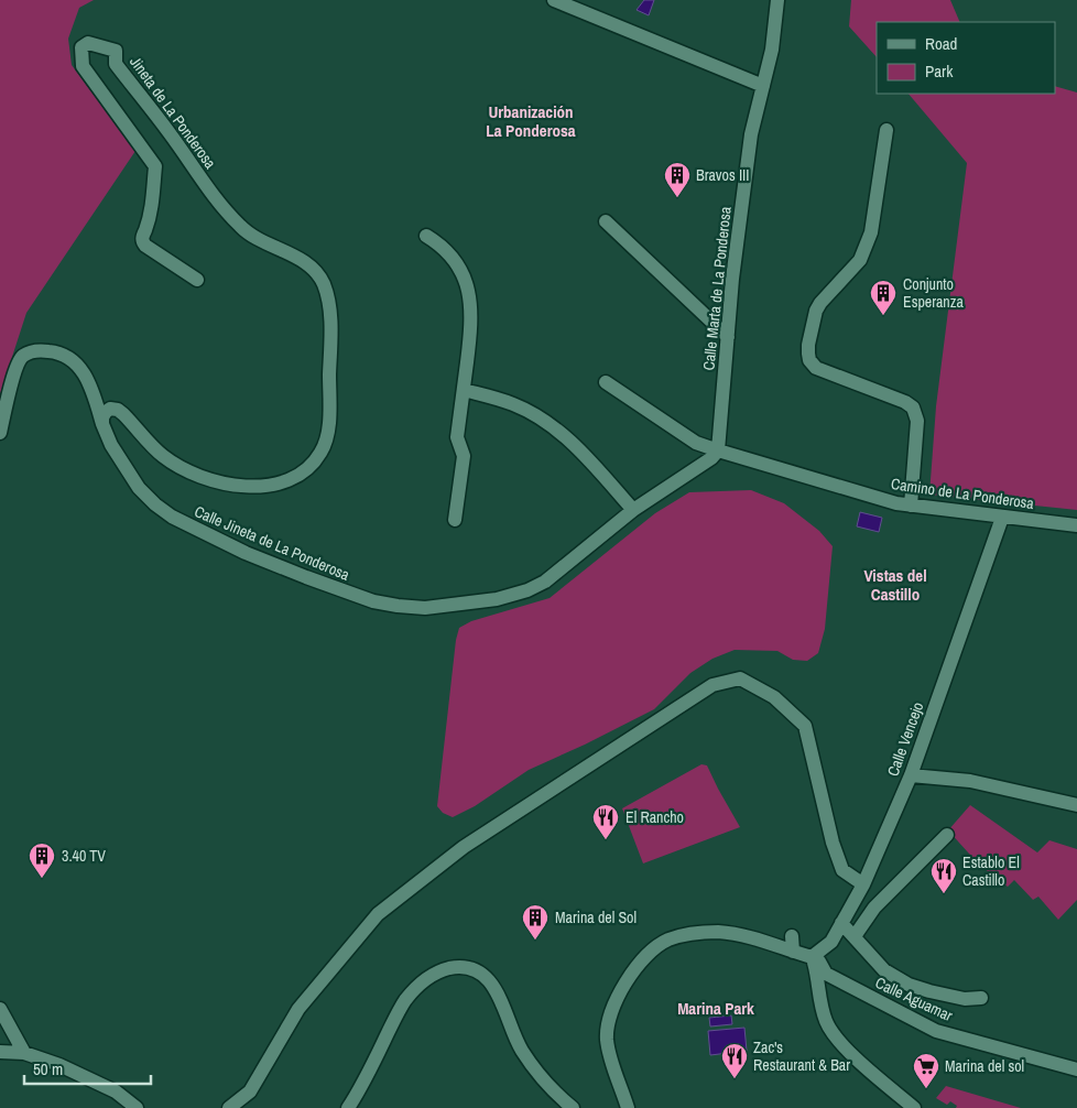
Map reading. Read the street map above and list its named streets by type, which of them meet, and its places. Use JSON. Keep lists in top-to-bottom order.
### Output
{
  "streets": {
    "street": [
      "Jineta de La Ponderosa",
      "Calle Marta de La Ponderosa",
      "Camino de La Ponderosa",
      "Calle Jineta de La Ponderosa",
      "Calle Vencejo",
      "Calle Aguamar"
    ]
  },
  "crossings": [
    ["Jineta de La Ponderosa", "Calle Jineta de La Ponderosa"],
    ["Calle Marta de La Ponderosa", "Camino de La Ponderosa"],
    ["Calle Marta de La Ponderosa", "Calle Jineta de La Ponderosa"],
    ["Camino de La Ponderosa", "Calle Jineta de La Ponderosa"],
    ["Camino de La Ponderosa", "Calle Vencejo"],
    ["Calle Vencejo", "Calle Aguamar"]
  ],
  "districts": ["Urbanización La Ponderosa", "Vistas del Castillo", "Marina Park"],
  "places": {
    "building": [
      "Bravos III",
      "Conjunto Esperanza",
      "3.40 TV",
      "Marina del Sol"
    ],
    "restaurant": ["El Rancho", "Establo El Castillo", "Zac's Restaurant & Bar"],
    "supermarket": ["Marina del sol"]
  },
  "legend": ["Road", "Park"],
  "scale_bar": "50 m"
}
